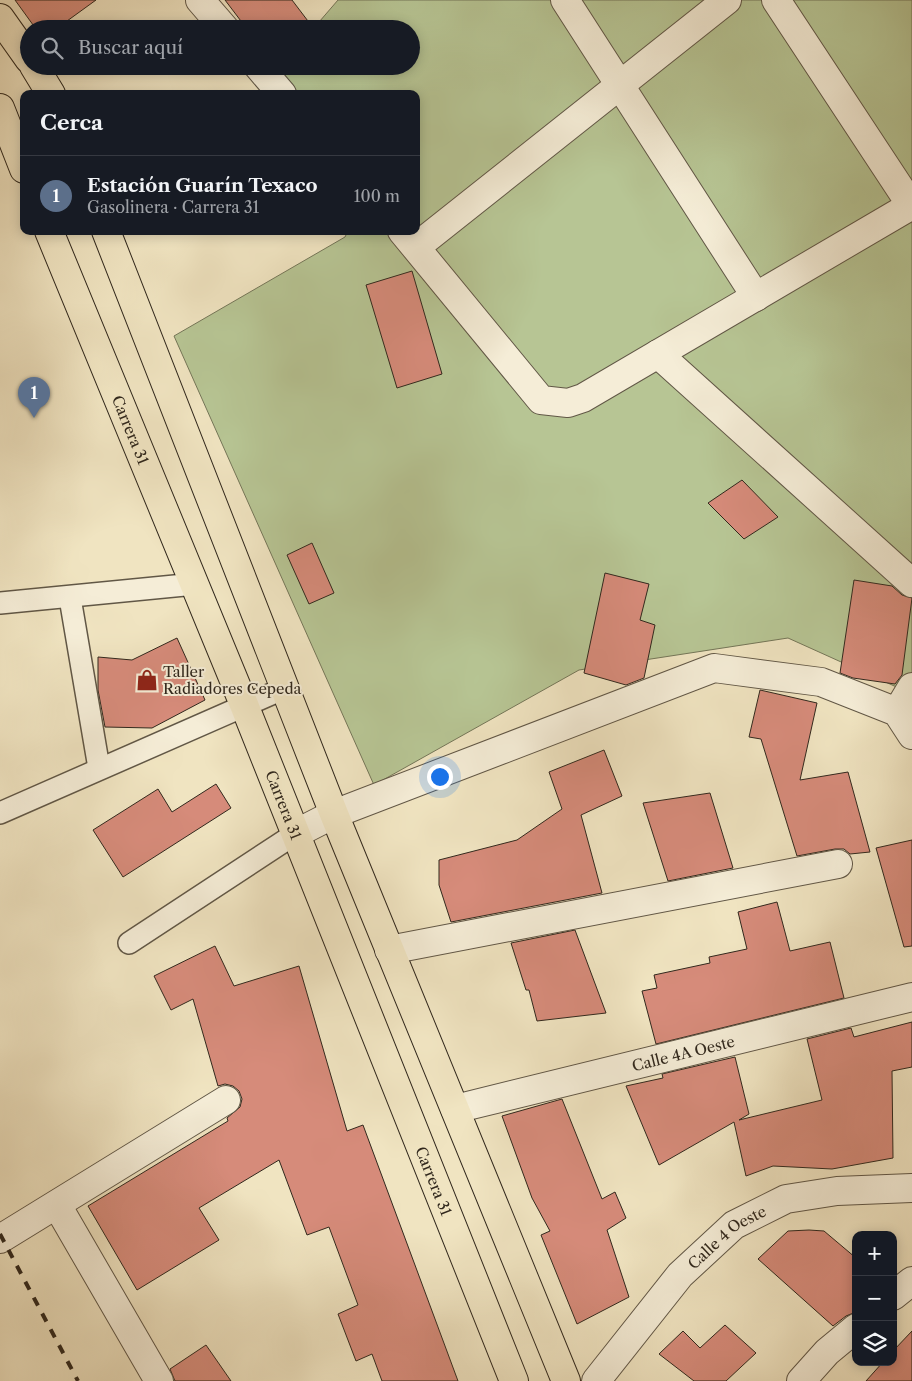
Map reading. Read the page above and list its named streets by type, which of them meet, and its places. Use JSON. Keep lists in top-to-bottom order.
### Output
{
  "streets": {
    "highway": ["Carrera 31"],
    "street": ["Calle 4A Oeste", "Calle 4 Oeste"]
  },
  "places": {
    "shop": ["Taller Radiadores Cepeda"]
  },
  "page": {
    "search": "Buscar aquí",
    "heading": "Cerca",
    "list": [
      {
        "mark": "1",
        "name": "Estación Guarín Texaco",
        "note": "Gasolinera · Carrera 31",
        "value": "100 m"
      }
    ],
    "pins": "1",
    "map_buttons": ["+", "−"]
  }
}
